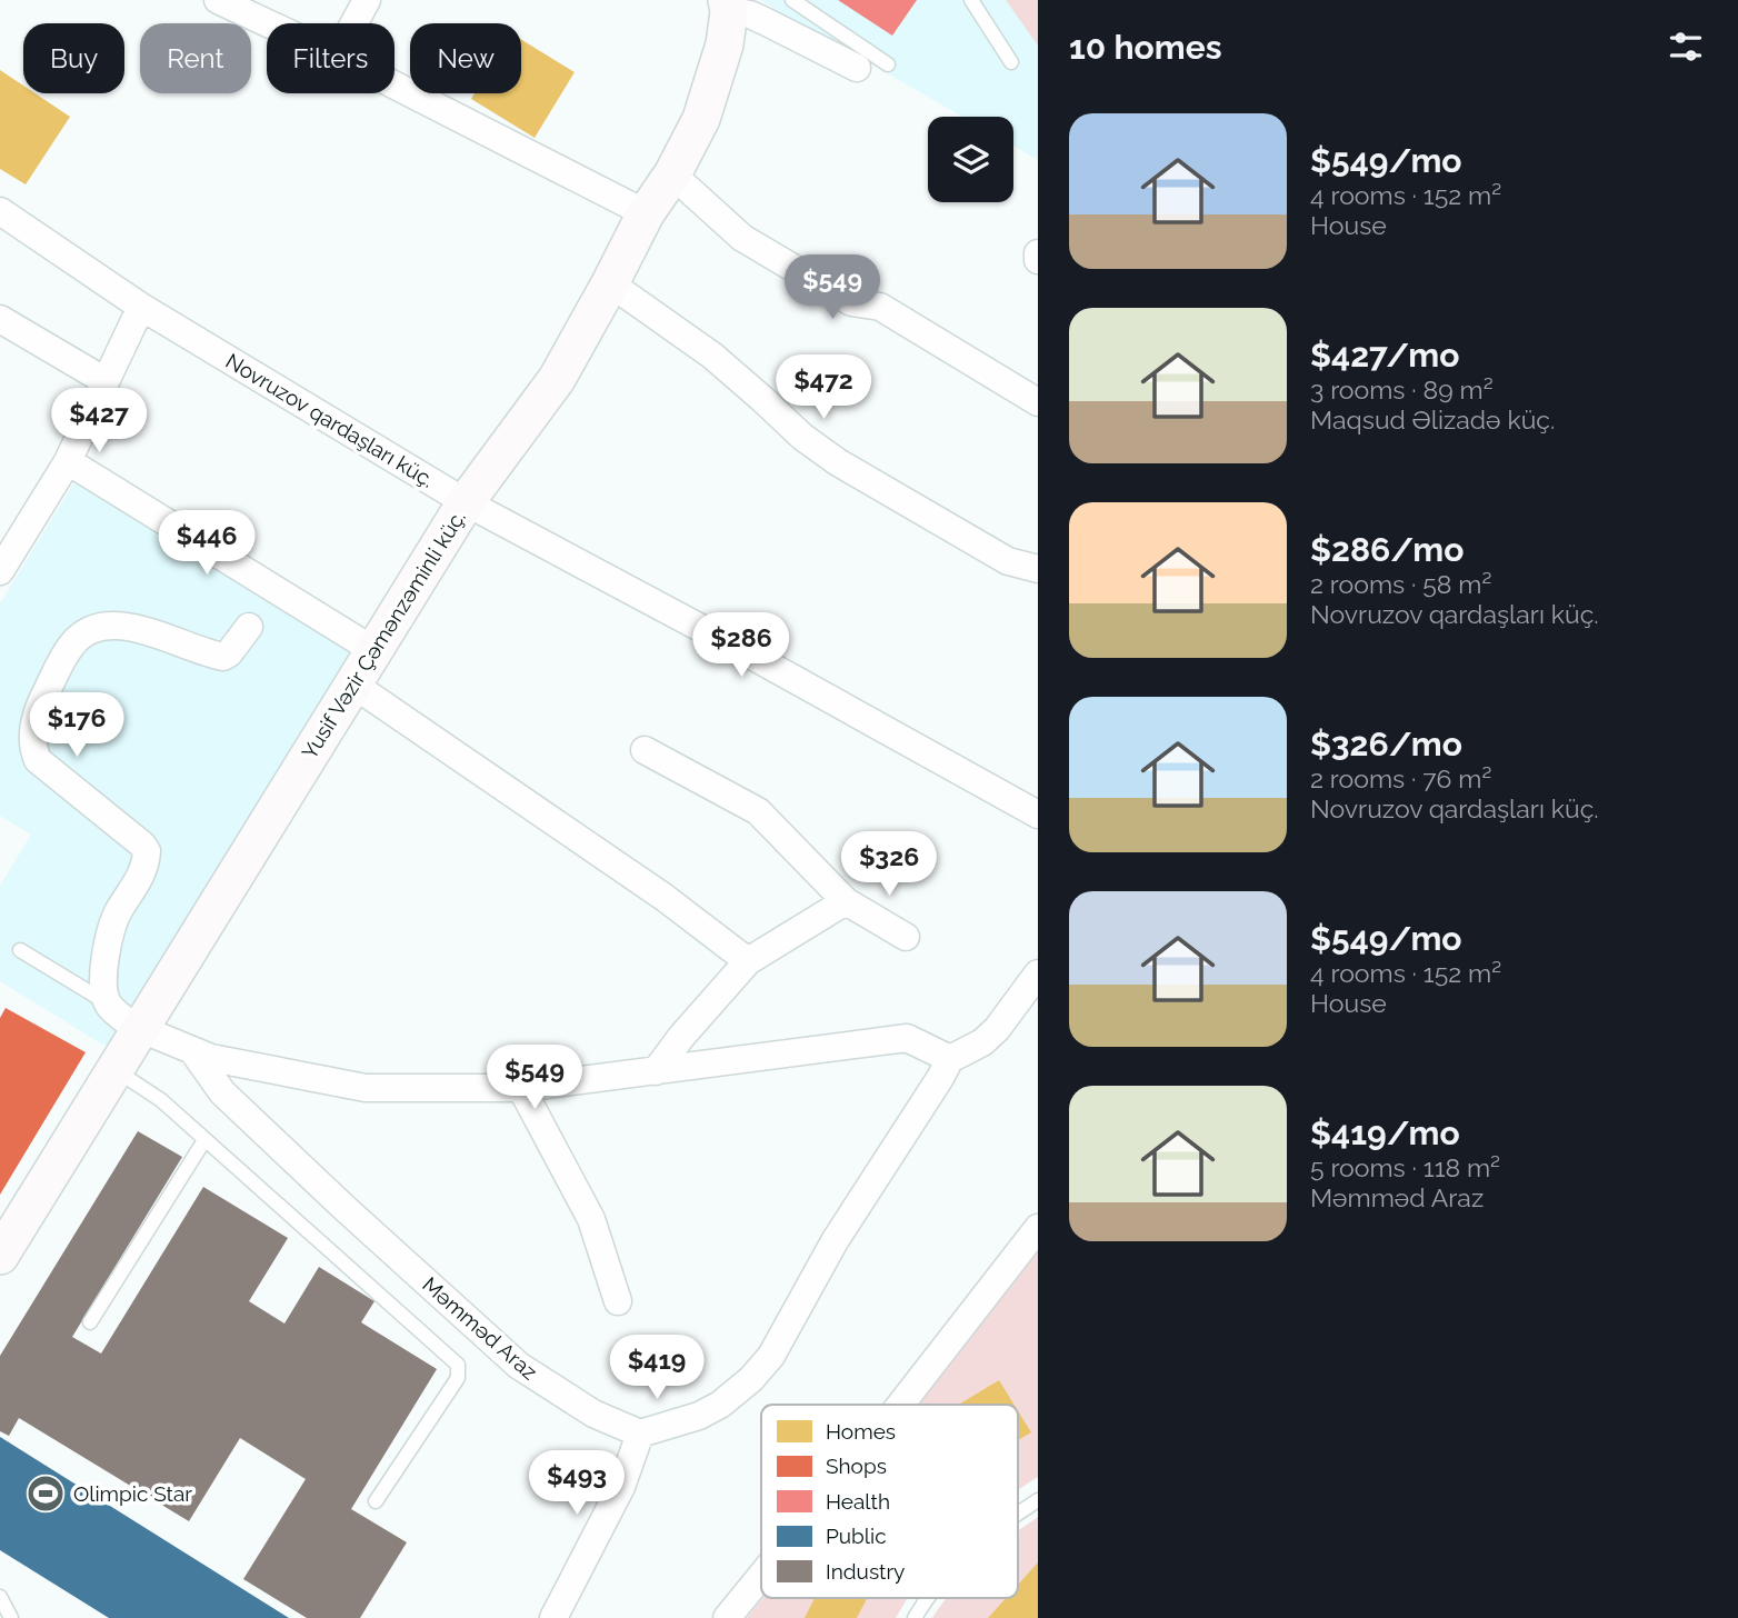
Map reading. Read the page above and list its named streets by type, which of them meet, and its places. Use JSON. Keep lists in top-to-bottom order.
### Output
{
  "streets": {
    "main road": ["Yusif Vəzir Çəmənzəminli küç."],
    "street": ["Novruzov qardaşları küç.", "Məmməd Araz"]
  },
  "crossings": [
    ["Novruzov qardaşları küç.", "Yusif Vəzir Çəmənzəminli küç."]
  ],
  "places": {
    "sports": ["Olimpic Star"]
  },
  "legend": [
    "Homes",
    "Shops",
    "Health",
    "Public",
    "Industry"
  ],
  "page": {
    "heading": "10 homes",
    "chip": [
      "Buy",
      "Rent",
      "Filters",
      "New"
    ],
    "list": [
      {
        "name": "$549/mo",
        "note": "4 rooms · 152 m² · House"
      },
      {
        "name": "$427/mo",
        "note": "3 rooms · 89 m² · Maqsud Əlizadə küç."
      },
      {
        "name": "$286/mo",
        "note": "2 rooms · 58 m² · Novruzov qardaşları küç."
      },
      {
        "name": "$326/mo",
        "note": "2 rooms · 76 m² · Novruzov qardaşları küç."
      },
      {
        "name": "$549/mo",
        "note": "4 rooms · 152 m² · House"
      },
      {
        "name": "$419/mo",
        "note": "5 rooms · 118 m² · Məmməd Araz"
      }
    ],
    "price": [
      "$549",
      "$472",
      "$427",
      "$446",
      "$286",
      "$176",
      "$326",
      "$549",
      "$419",
      "$493"
    ]
  }
}
